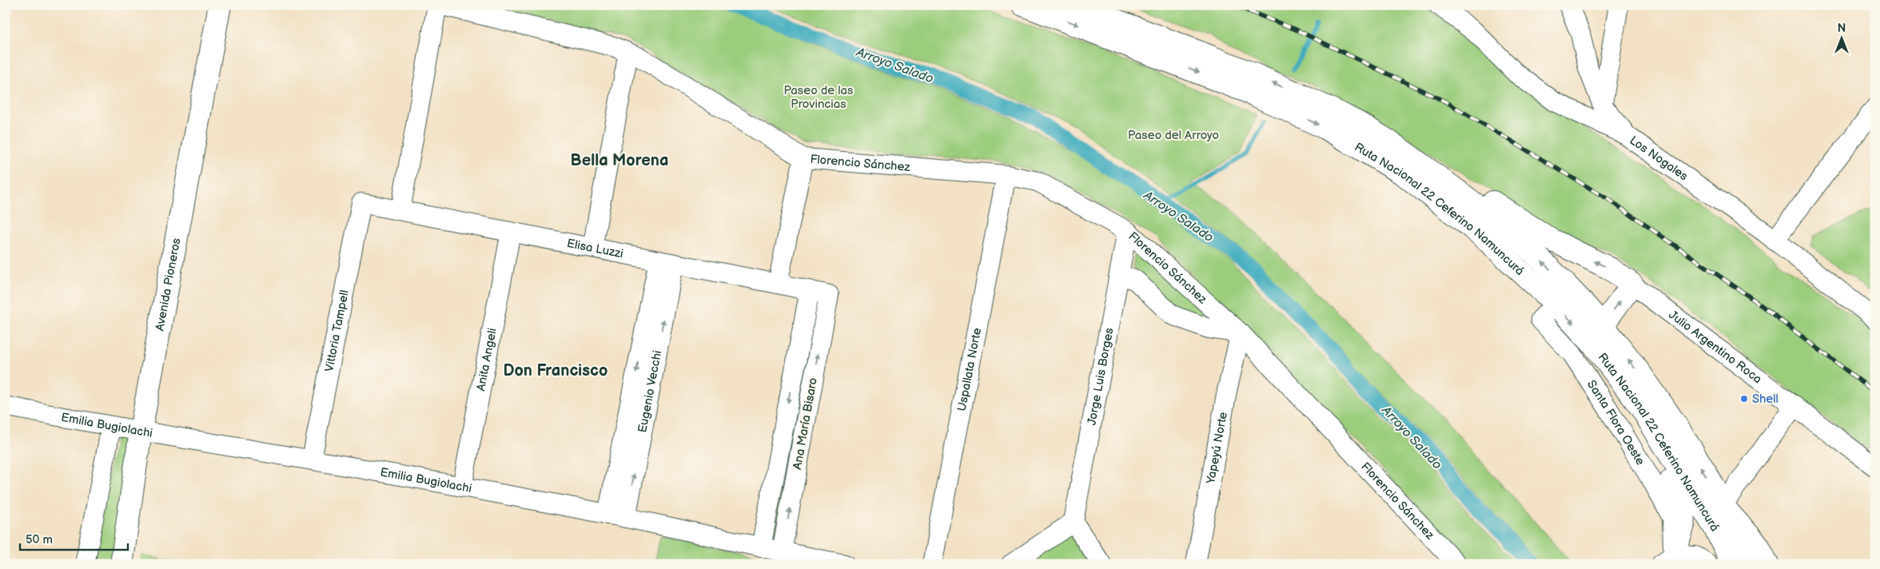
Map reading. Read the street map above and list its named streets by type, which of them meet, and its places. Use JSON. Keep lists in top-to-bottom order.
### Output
{
  "streets": {
    "main road": ["Ruta Nacional 22 Ceferino Namuncurá", "Avenida Pioneros"],
    "street": [
      "Los Nogales",
      "Florencio Sánchez",
      "Elisa Luzzi",
      "Vittoria Tampell",
      "Julio Argentino Roca",
      "Anita Angeli",
      "Uspallata Norte",
      "Jorge Luis Borges",
      "Eugenio Vecchi",
      "Santa Flora Oeste",
      "Ana María Bisaro",
      "Emilia Bugiolachi",
      "Yapeyú Norte"
    ]
  },
  "crossings": [
    ["Florencio Sánchez", "Uspallata Norte"],
    ["Florencio Sánchez", "Jorge Luis Borges"],
    ["Florencio Sánchez", "Yapeyú Norte"],
    ["Ruta Nacional 22 Ceferino Namuncurá", "Santa Flora Oeste"],
    ["Elisa Luzzi", "Vittoria Tampell"],
    ["Elisa Luzzi", "Anita Angeli"],
    ["Elisa Luzzi", "Eugenio Vecchi"],
    ["Elisa Luzzi", "Ana María Bisaro"],
    ["Avenida Pioneros", "Emilia Bugiolachi"],
    ["Vittoria Tampell", "Emilia Bugiolachi"],
    ["Anita Angeli", "Emilia Bugiolachi"],
    ["Eugenio Vecchi", "Emilia Bugiolachi"],
    ["Ana María Bisaro", "Emilia Bugiolachi"]
  ],
  "districts": ["Bella Morena", "Don Francisco"],
  "water": ["Arroyo Salado"],
  "parks": ["Paseo de las Provincias", "Paseo del Arroyo"],
  "places": ["Shell"],
  "scale_bar": "50 m",
  "north": "top"
}
